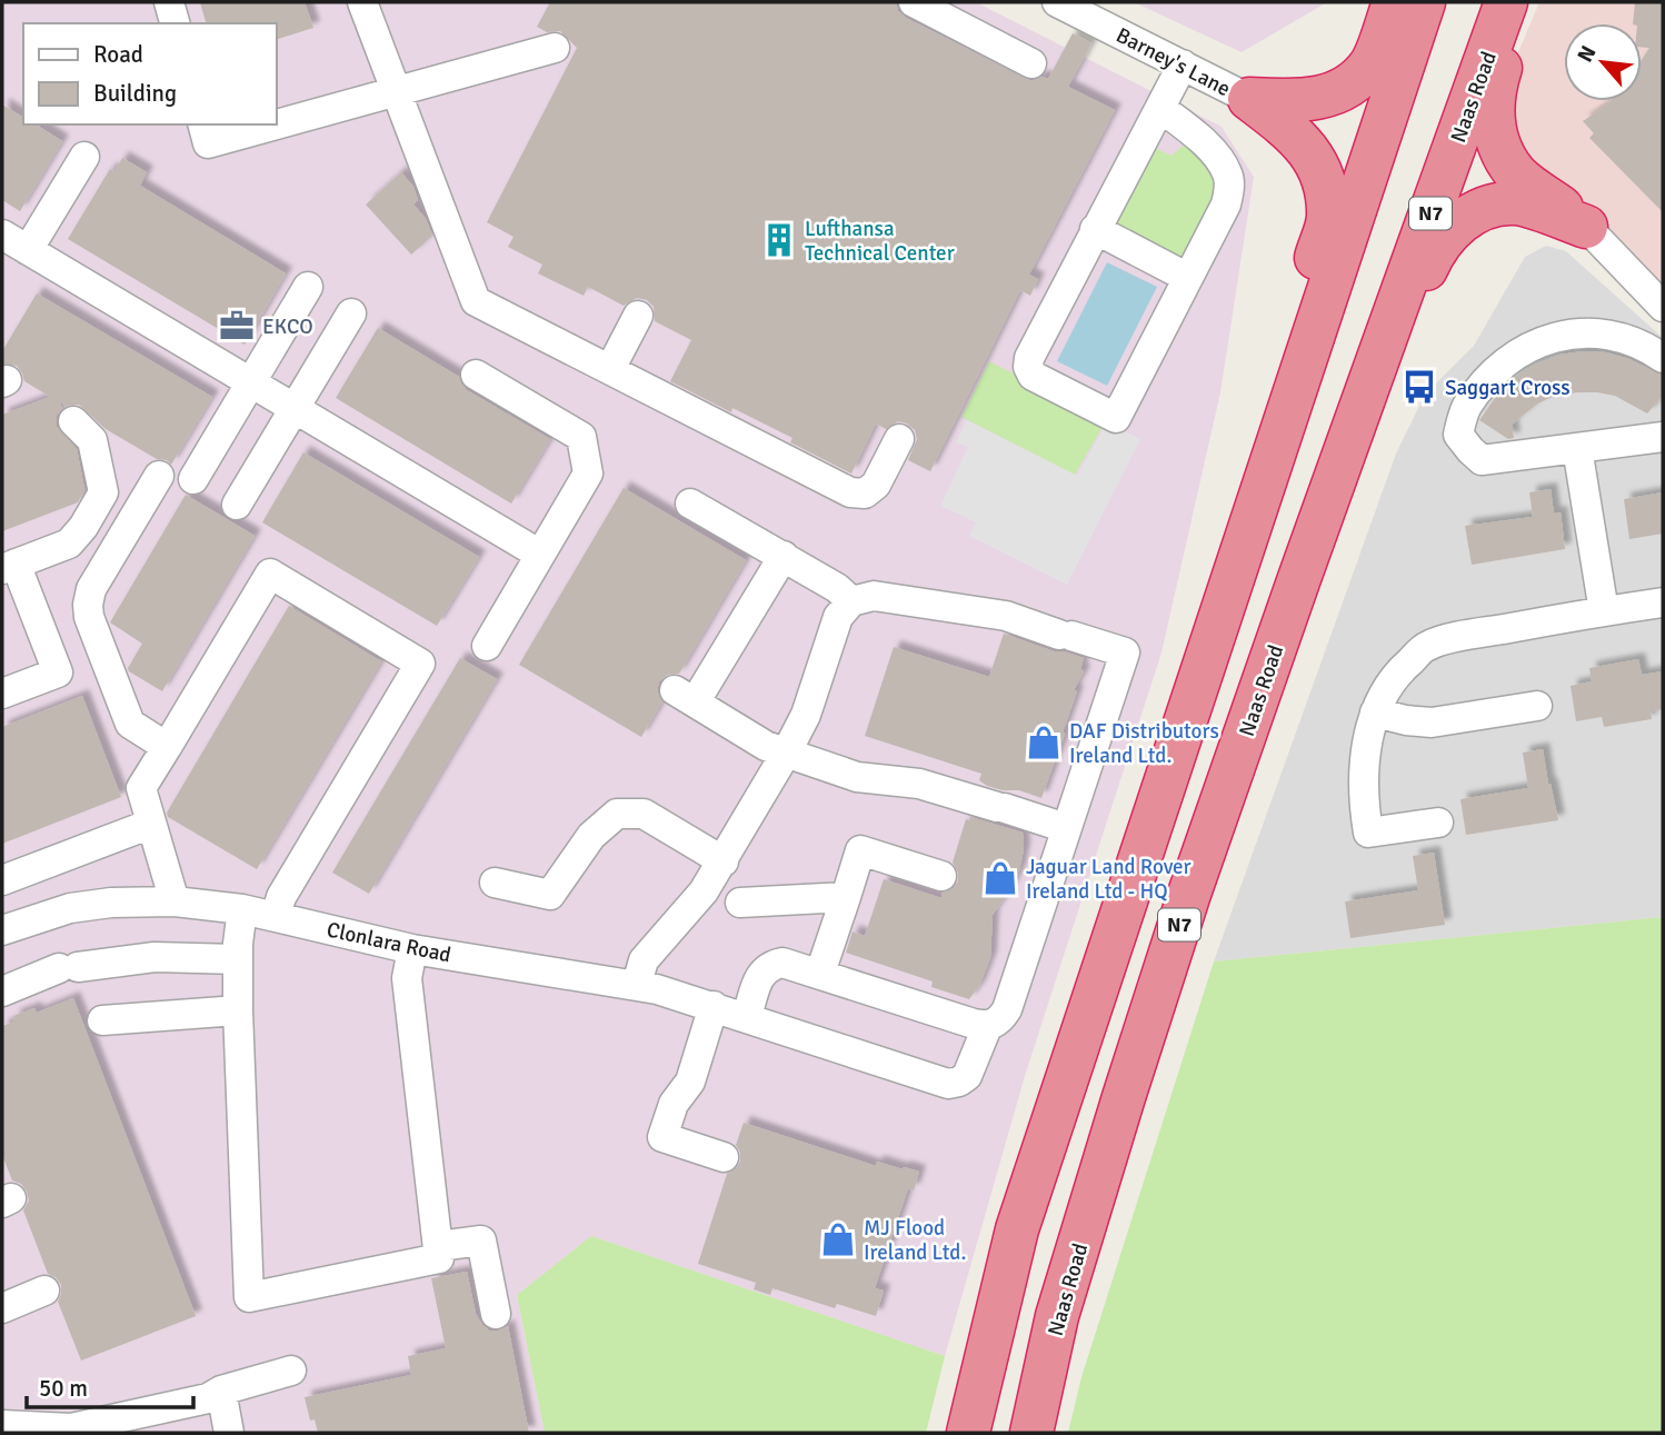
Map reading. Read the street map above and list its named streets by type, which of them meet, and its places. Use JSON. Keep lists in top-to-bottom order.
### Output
{
  "streets": {
    "highway": ["Naas Road", "N7"],
    "street": ["Barney's Lane", "Clonlara Road"]
  },
  "crossings": [
    ["Barney's Lane", "N7"],
    ["Naas Road", "N7"]
  ],
  "places": {
    "building": ["Lufthansa Technical Center"],
    "office": ["EKCO"],
    "bus stop": ["Saggart Cross"],
    "shop": ["DAF Distributors Ireland Ltd.", "Jaguar Land Rover Ireland Ltd - HQ", "MJ Flood Ireland Ltd."]
  },
  "legend": ["Road", "Building"],
  "scale_bar": "50 m",
  "north": "top left"
}
